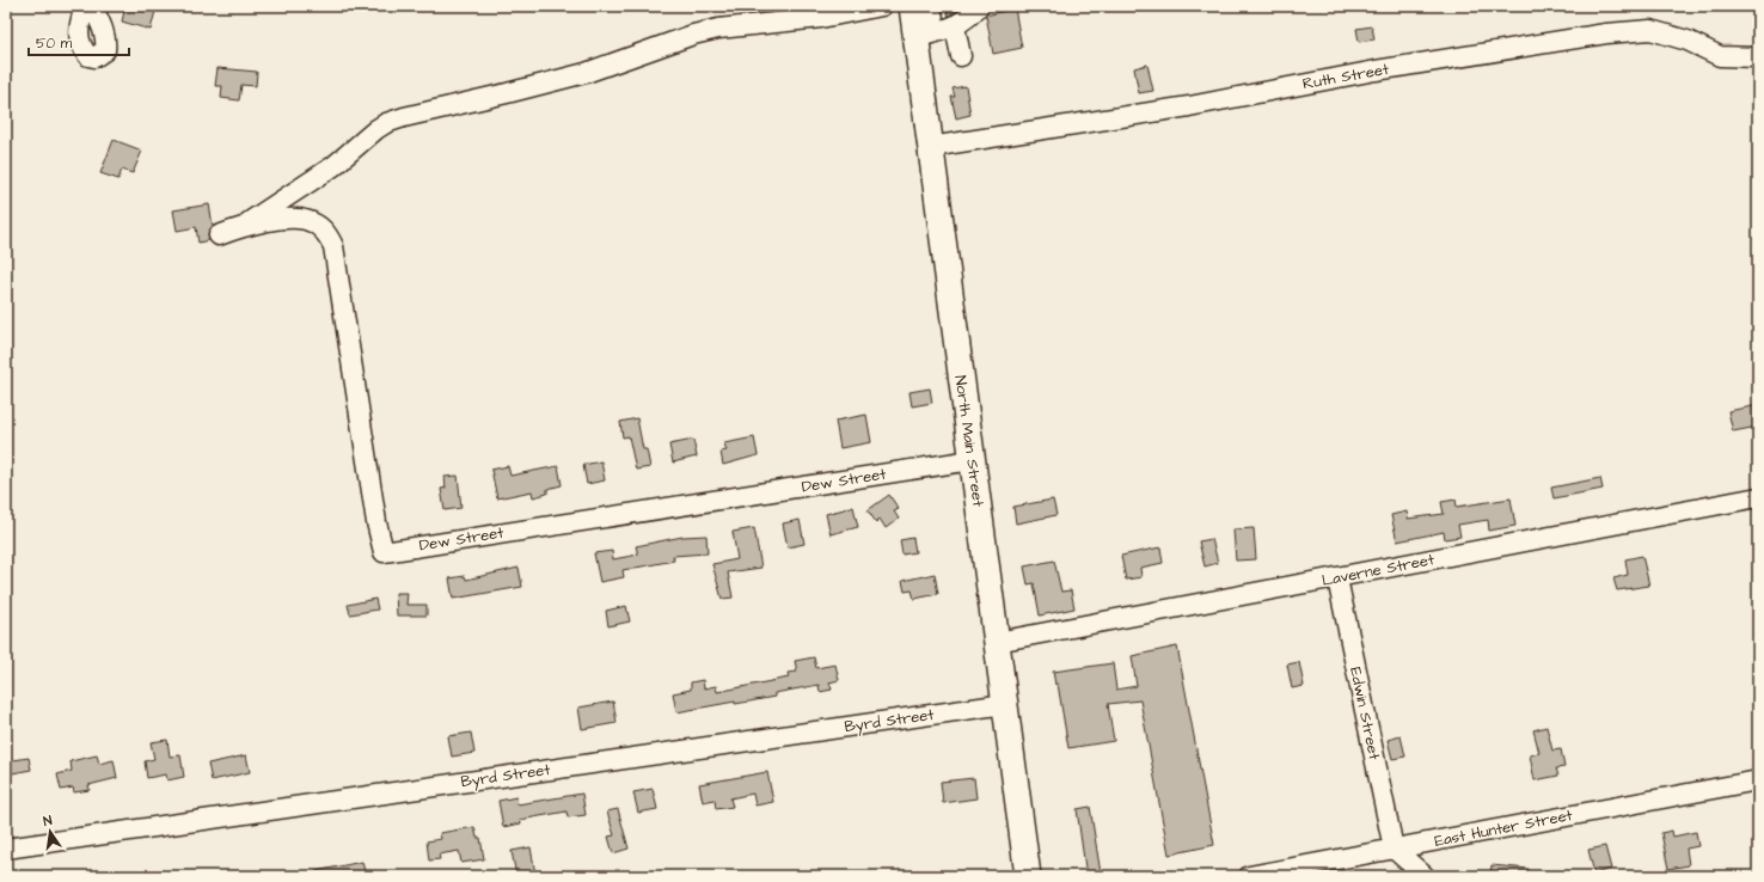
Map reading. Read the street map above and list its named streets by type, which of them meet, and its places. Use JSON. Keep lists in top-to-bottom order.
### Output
{
  "streets": {
    "main road": ["North Main Street"],
    "street": [
      "Ruth Street",
      "Dew Street",
      "Laverne Street",
      "Edwin Street",
      "Byrd Street",
      "East Hunter Street"
    ]
  },
  "crossings": [
    ["Ruth Street", "North Main Street"],
    ["North Main Street", "Dew Street"],
    ["North Main Street", "Laverne Street"],
    ["North Main Street", "Byrd Street"],
    ["Laverne Street", "Edwin Street"],
    ["Edwin Street", "East Hunter Street"]
  ],
  "scale_bar": "50 m",
  "north": "top"
}
